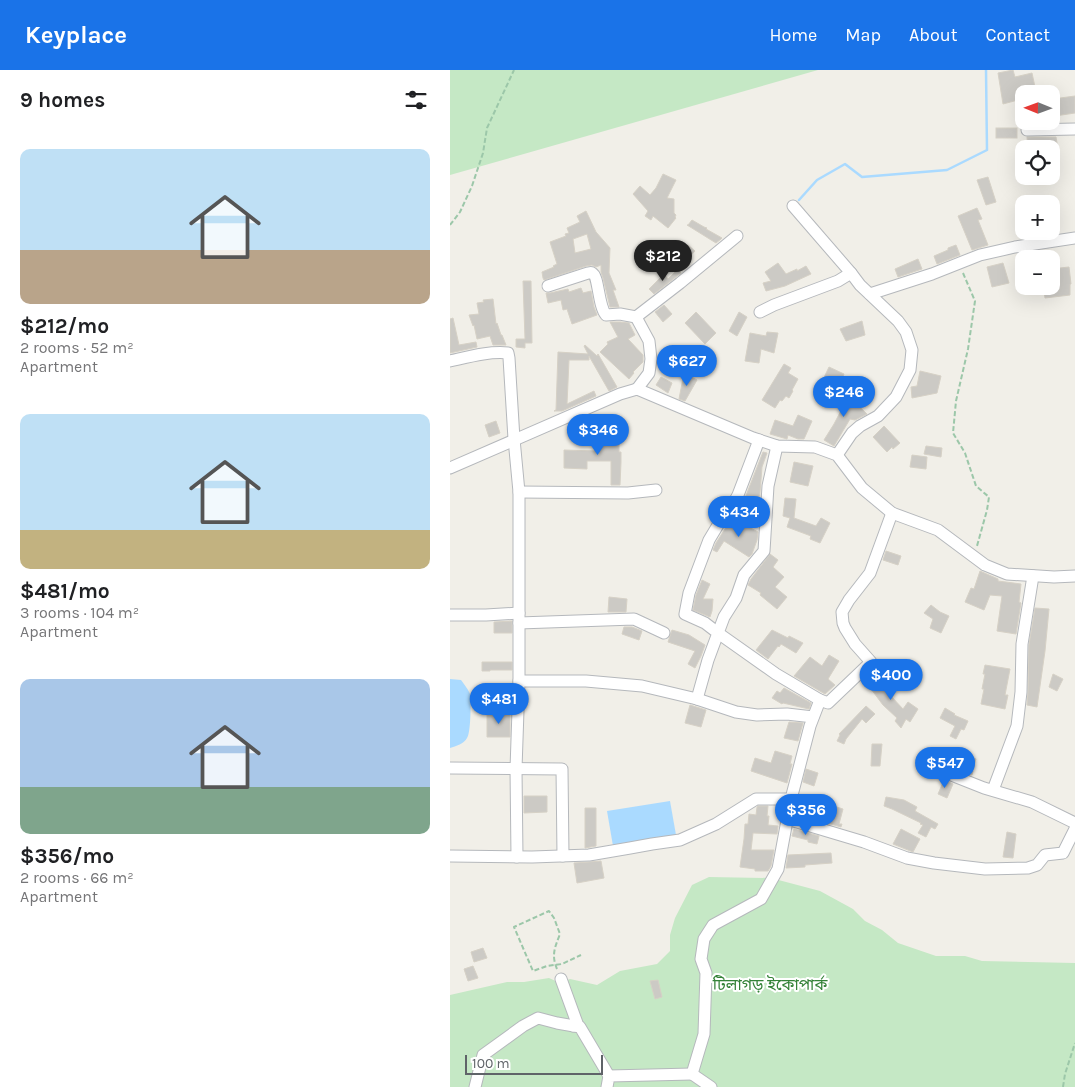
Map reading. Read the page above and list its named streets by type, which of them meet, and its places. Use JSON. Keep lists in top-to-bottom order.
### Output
{
  "parks": ["টিলাগড় ইকোপার্ক"],
  "scale_bar": "100 m",
  "north": "left",
  "page": {
    "header": "Keyplace",
    "nav": [
      "Home",
      "Map",
      "About",
      "Contact"
    ],
    "heading": "9 homes",
    "map_buttons": ["+", "−"],
    "list": [
      {
        "name": "$212/mo",
        "note": "2 rooms · 52 m² · Apartment"
      },
      {
        "name": "$481/mo",
        "note": "3 rooms · 104 m² · Apartment"
      },
      {
        "name": "$356/mo",
        "note": "2 rooms · 66 m² · Apartment"
      }
    ],
    "price": [
      "$212",
      "$627",
      "$246",
      "$346",
      "$434",
      "$400",
      "$481",
      "$547",
      "$356"
    ],
    "scale": "100 m"
  }
}
